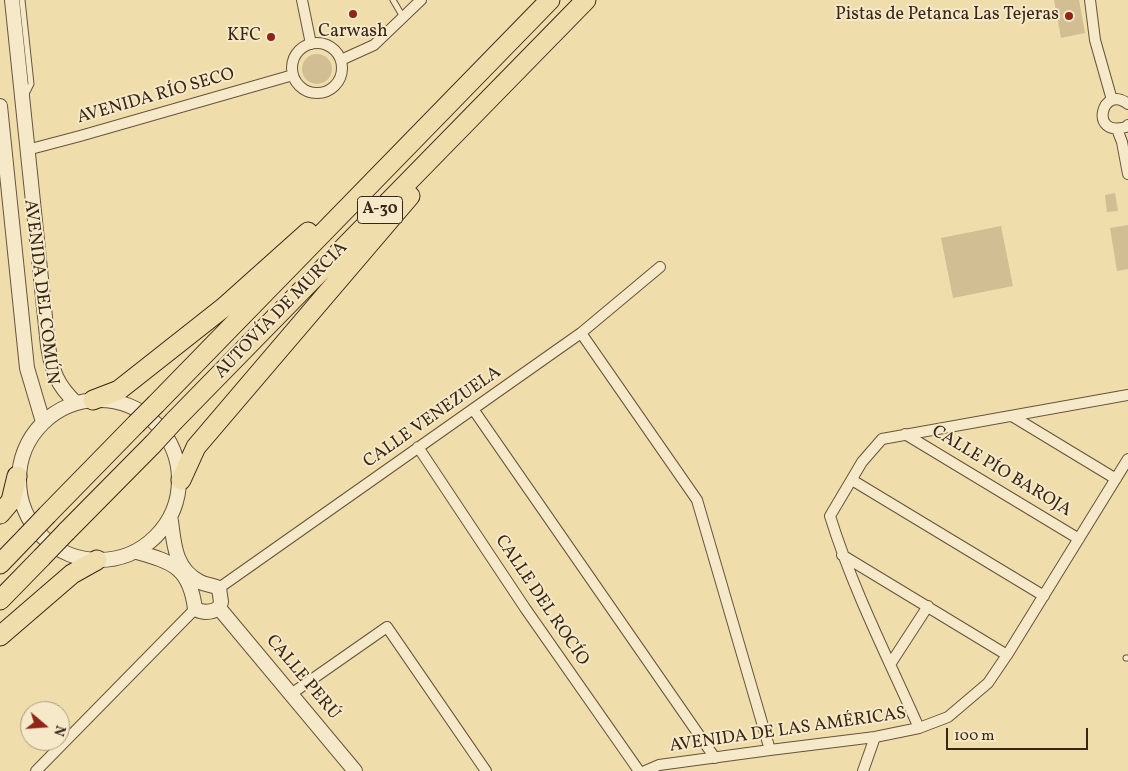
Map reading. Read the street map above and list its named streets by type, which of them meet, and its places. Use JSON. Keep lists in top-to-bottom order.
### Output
{
  "streets": {
    "highway": ["A-30", "AUTOVÍA DE MURCIA"],
    "street": [
      "AVENIDA RÍO SECO",
      "AVENIDA DEL COMÚN",
      "CALLE VENEZUELA",
      "CALLE PÍO BAROJA",
      "CALLE DEL ROCÍO",
      "CALLE PERÚ",
      "AVENIDA DE LAS AMÉRICAS"
    ]
  },
  "crossings": [
    ["AVENIDA RÍO SECO", "AVENIDA DEL COMÚN"],
    ["CALLE VENEZUELA", "CALLE DEL ROCÍO"],
    ["CALLE PÍO BAROJA", "AVENIDA DE LAS AMÉRICAS"]
  ],
  "places": ["Carwash", "Pistas de Petanca Las Tejeras", "KFC"],
  "scale_bar": "100 m",
  "north": "right"
}
